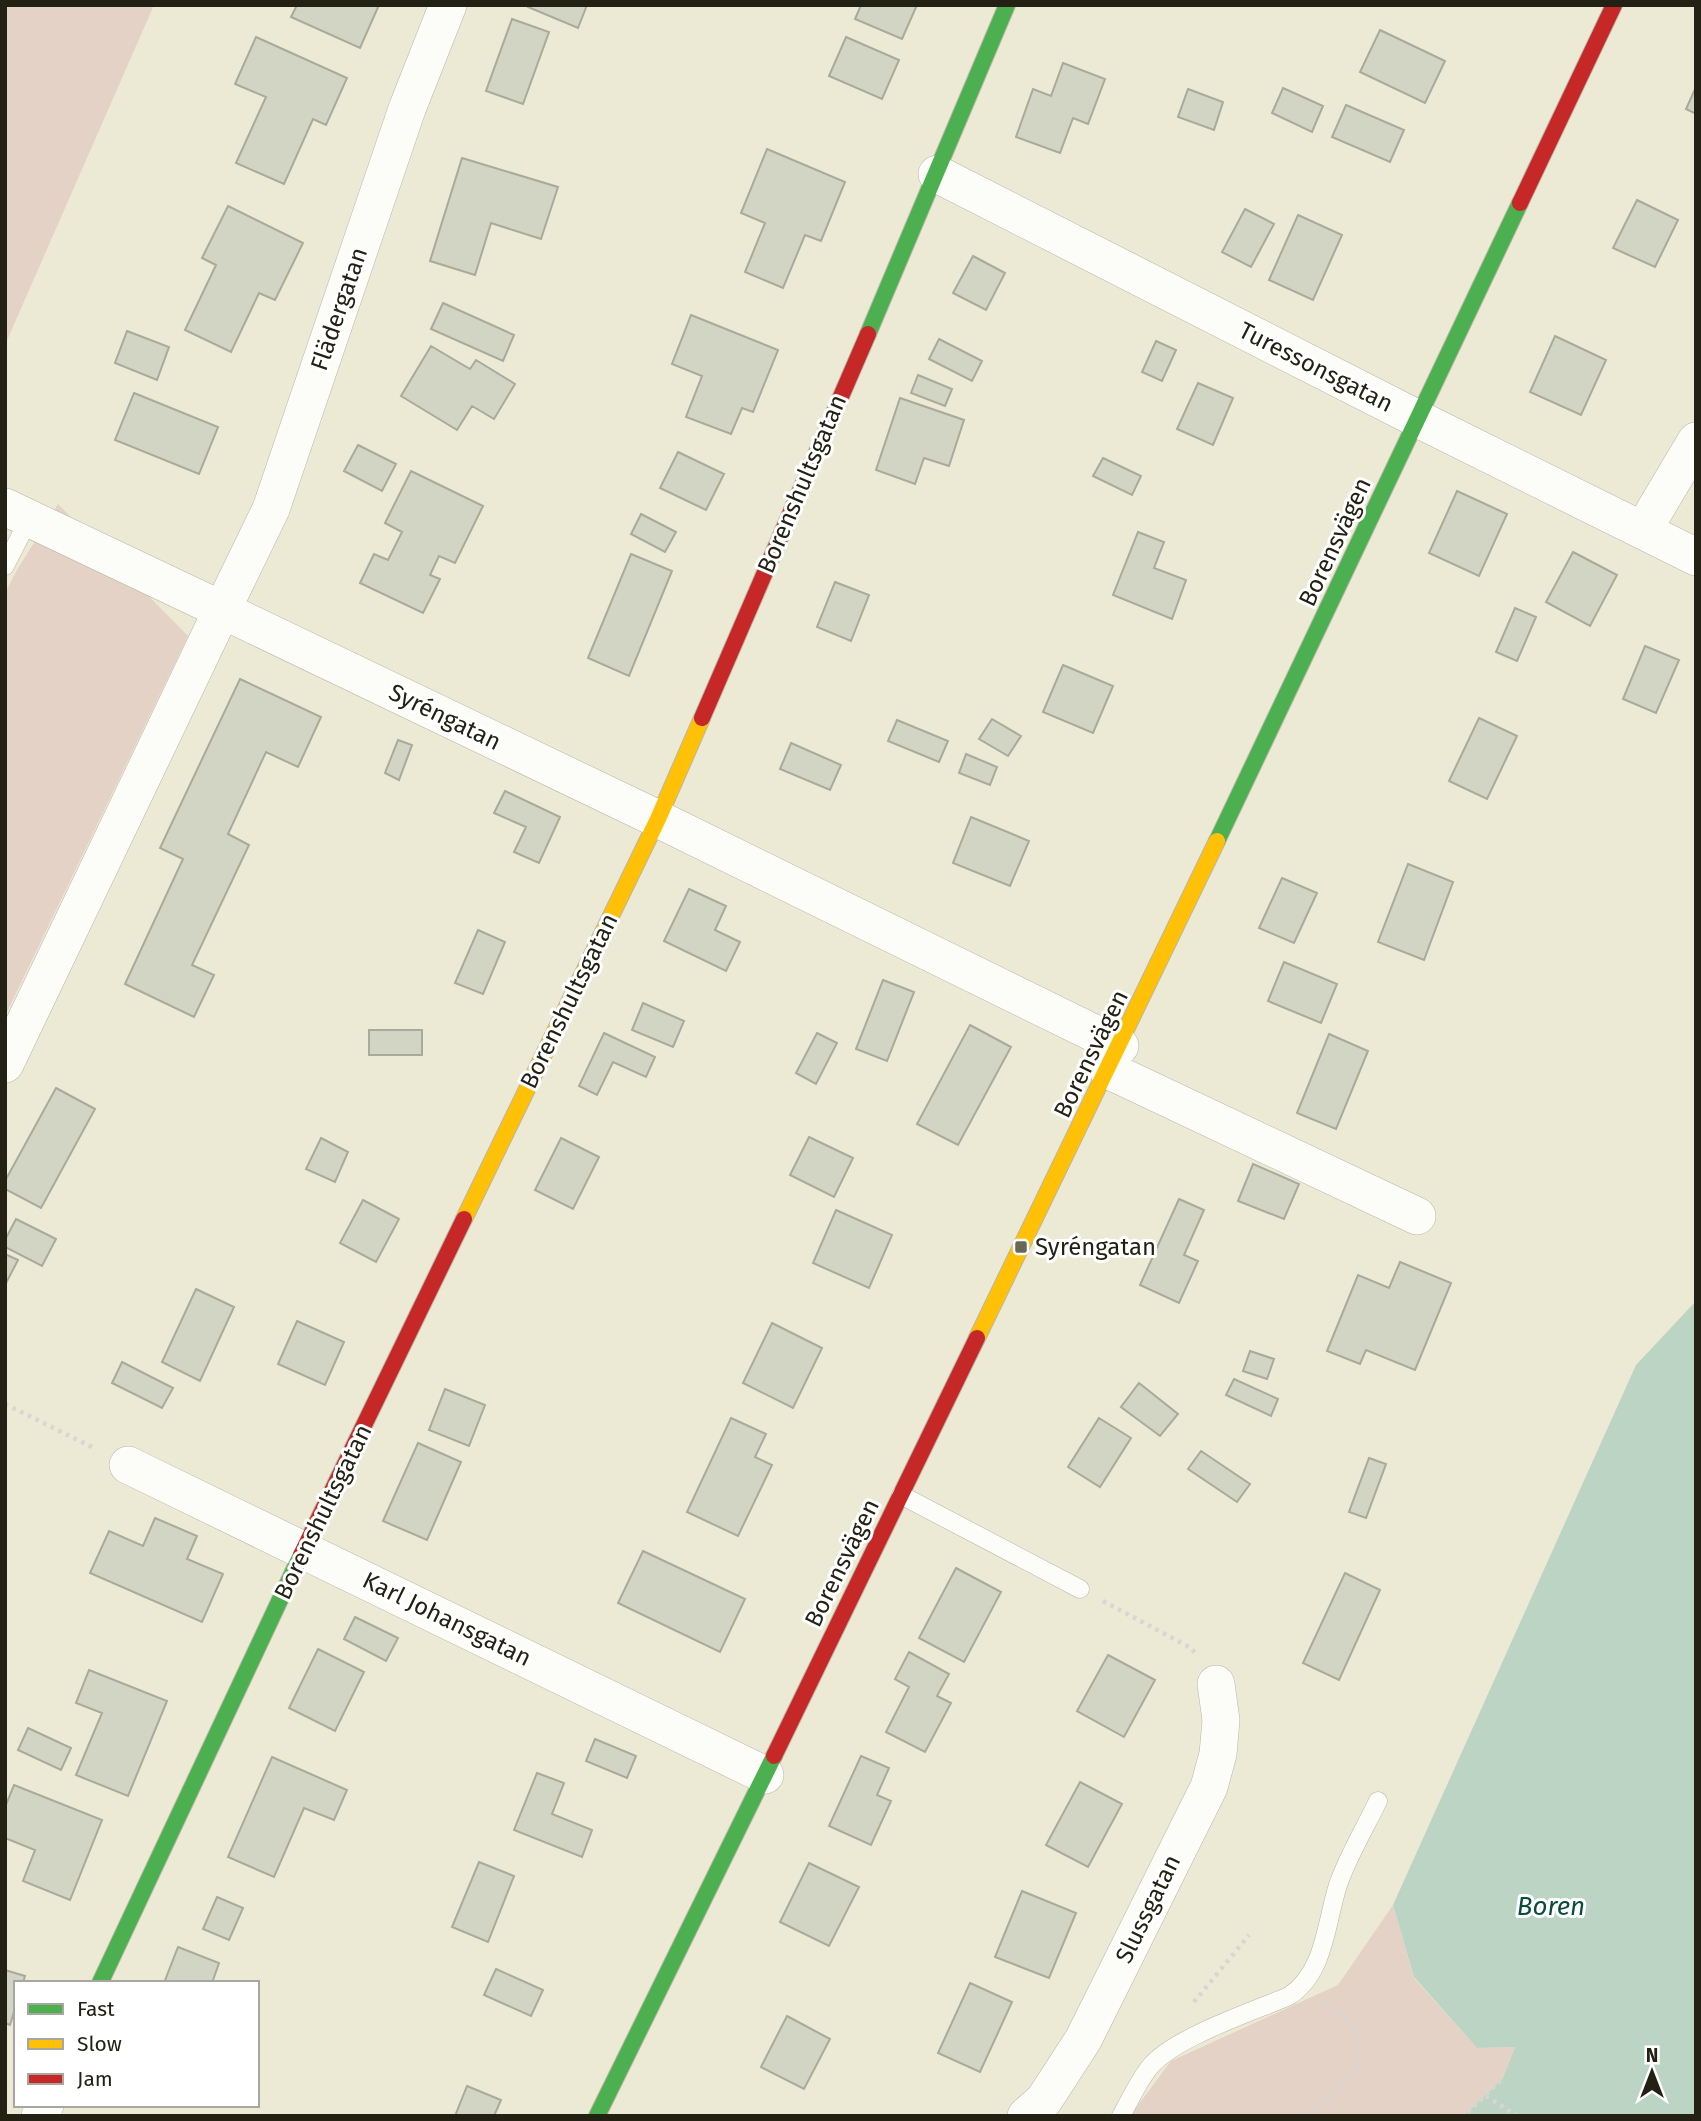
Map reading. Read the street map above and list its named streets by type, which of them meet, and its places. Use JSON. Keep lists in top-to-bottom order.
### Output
{
  "streets": {
    "street": [
      "Flädergatan",
      "Turessonsgatan",
      "Borenshultsgatan",
      "Borensvägen",
      "Syréngatan",
      "Karl Johansgatan",
      "Slussgatan"
    ]
  },
  "crossings": [
    ["Flädergatan", "Syréngatan"],
    ["Turessonsgatan", "Borenshultsgatan"],
    ["Turessonsgatan", "Borensvägen"],
    ["Borenshultsgatan", "Syréngatan"],
    ["Borenshultsgatan", "Karl Johansgatan"],
    ["Borensvägen", "Syréngatan"],
    ["Borensvägen", "Karl Johansgatan"]
  ],
  "water": ["Boren"],
  "places": {
    "transit": ["Syréngatan"]
  },
  "legend": ["Fast", "Slow", "Jam"],
  "north": "top"
}
